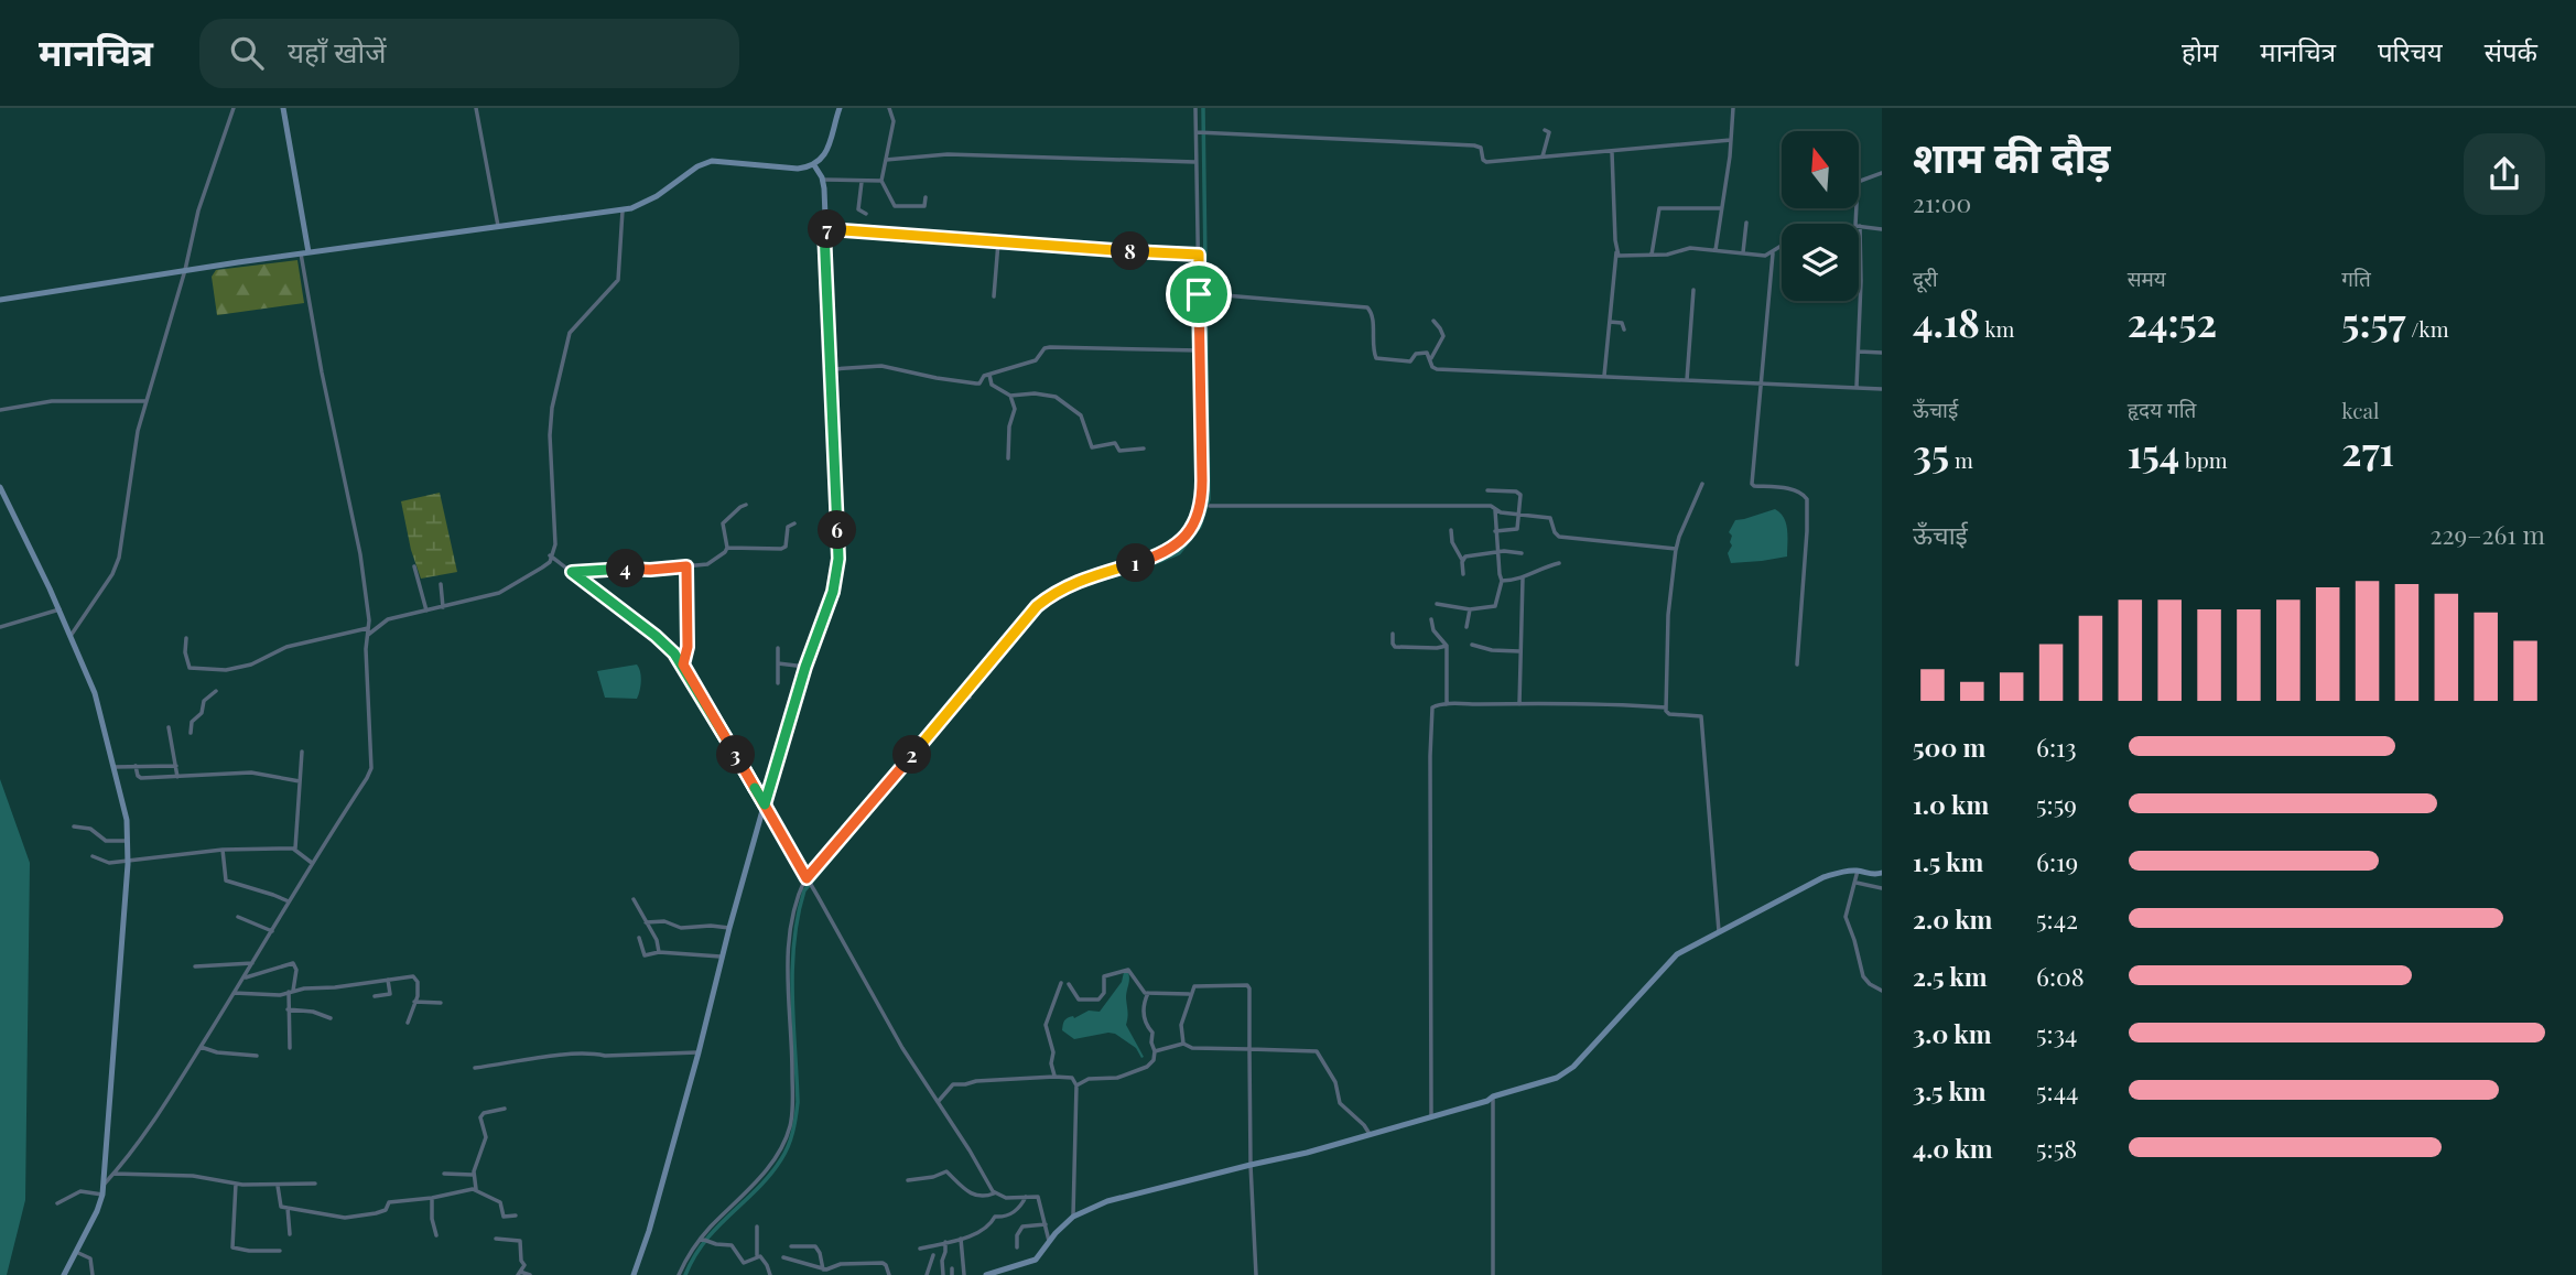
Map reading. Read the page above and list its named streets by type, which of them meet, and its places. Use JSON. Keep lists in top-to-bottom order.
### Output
{
  "north": "top",
  "page": {
    "header": "मानचित्र",
    "search": "यहाँ खोजें",
    "nav": [
      "होम",
      "मानचित्र",
      "परिचय",
      "संपर्क"
    ],
    "heading": ["शाम की दौड़", "21:00"],
    "pins": [
      "7",
      "8",
      "6",
      "1",
      "4",
      "2",
      "3"
    ],
    "stats": [
      ["दूरी", "4.18 km"],
      ["समय", "24:52"],
      ["गति", "5:57 /km"],
      ["ऊँचाई", "35 m"],
      ["हृदय गति", "154 bpm"],
      ["kcal", "271"]
    ],
    "chart": ["ऊँचाई", "229–261 m"],
    "list": [
      {
        "name": "500 m",
        "note": "6:13"
      },
      {
        "name": "1.0 km",
        "note": "5:59"
      },
      {
        "name": "1.5 km",
        "note": "6:19"
      },
      {
        "name": "2.0 km",
        "note": "5:42"
      },
      {
        "name": "2.5 km",
        "note": "6:08"
      },
      {
        "name": "3.0 km",
        "note": "5:34"
      },
      {
        "name": "3.5 km",
        "note": "5:44"
      },
      {
        "name": "4.0 km",
        "note": "5:58"
      }
    ]
  }
}
